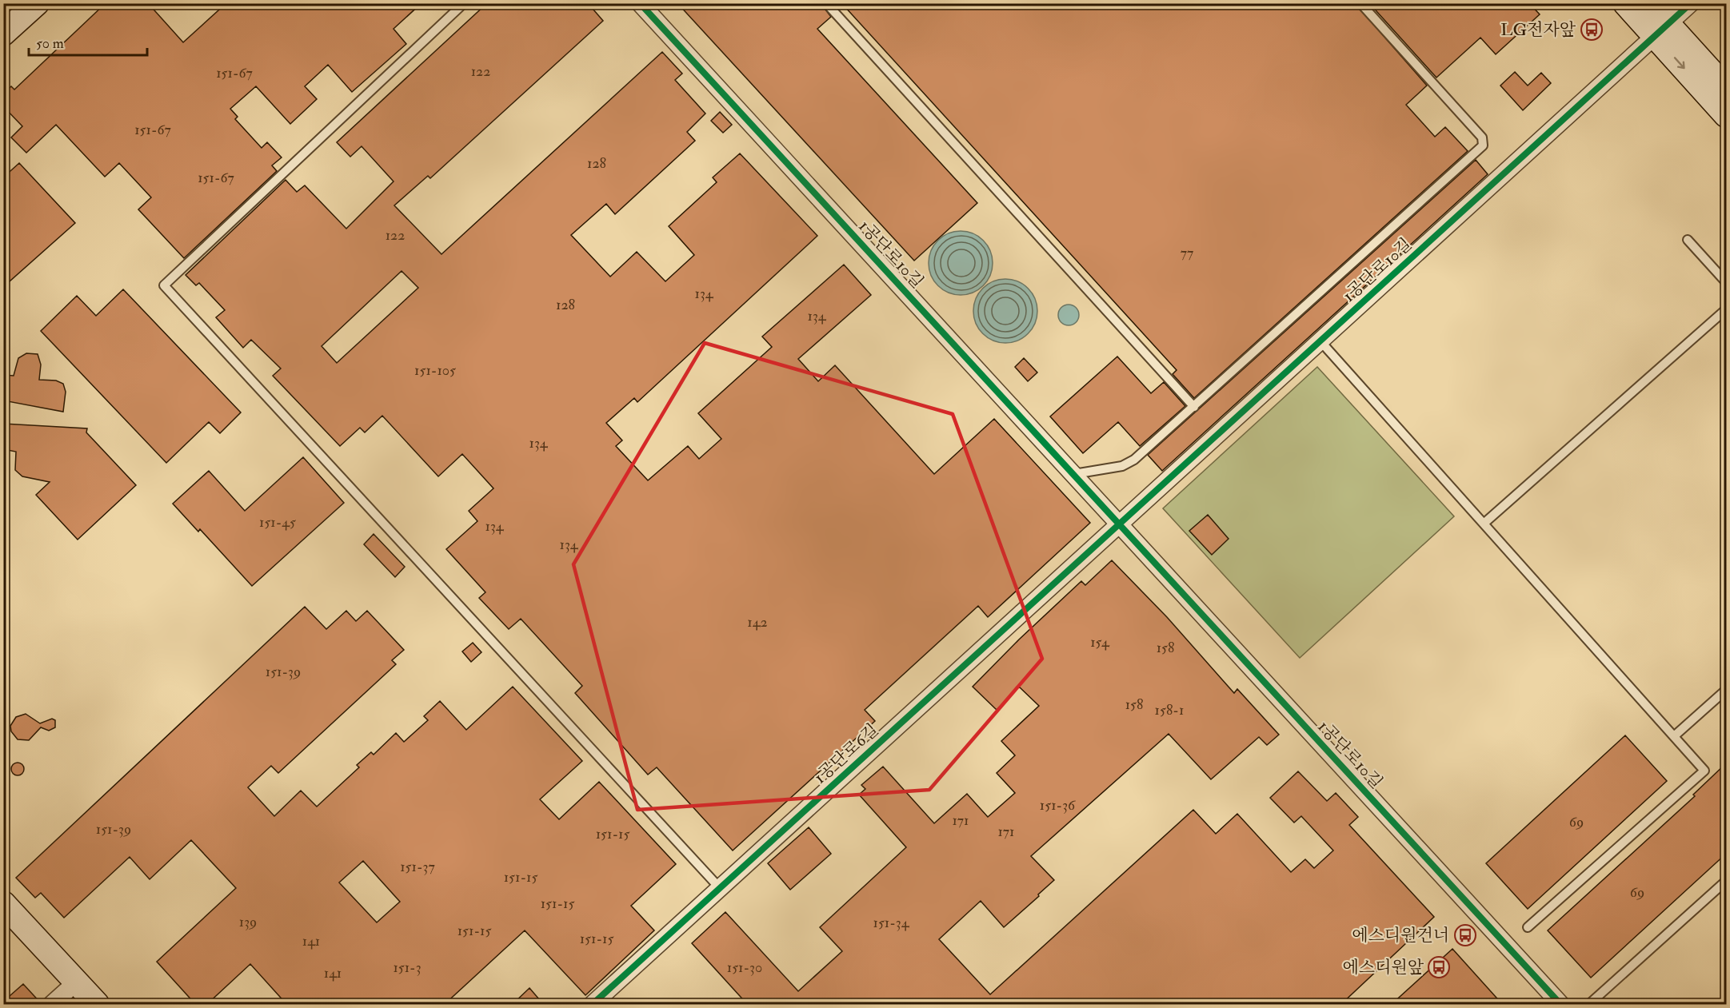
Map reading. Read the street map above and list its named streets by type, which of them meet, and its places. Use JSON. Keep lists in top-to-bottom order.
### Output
{
  "streets": {
    "street": ["1공단로10길", "1공단로6길"]
  },
  "crossings": [
    ["1공단로10길", "1공단로6길"]
  ],
  "places": {
    "bus stop": ["LG전자앞", "에스디원건너", "에스디원앞"]
  },
  "house_numbers": [
    "122",
    "151-67",
    "151-67",
    "128",
    "151-67",
    "122",
    "77",
    "134",
    "128",
    "134",
    "151-105",
    "134",
    "151-45",
    "134",
    "134",
    "142",
    "154",
    "158",
    "151-39",
    "158",
    "158-1",
    "151-36",
    "171",
    "69",
    "151-39",
    "171",
    "151-15",
    "151-37",
    "151-15",
    "69",
    "151-15",
    "139",
    "151-34",
    "151-15",
    "151-15",
    "141",
    "151-3",
    "151-30",
    "141"
  ],
  "scale_bar": "50 m"
}
